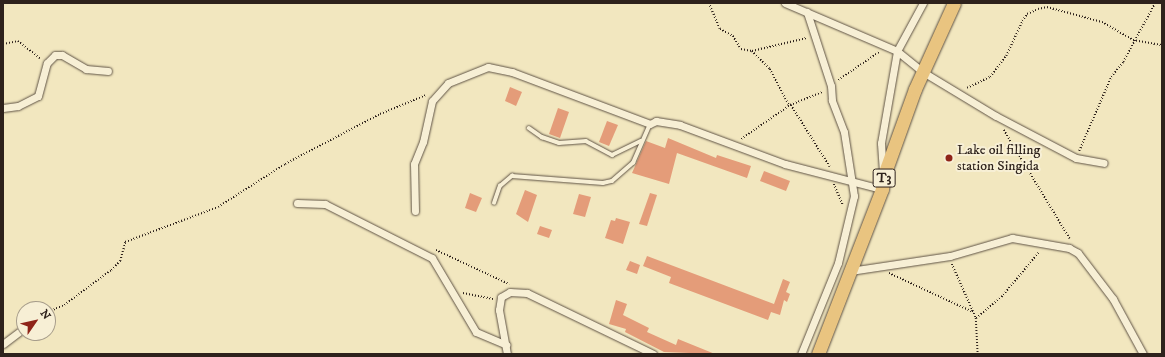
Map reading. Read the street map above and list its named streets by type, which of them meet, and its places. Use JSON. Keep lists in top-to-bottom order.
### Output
{
  "streets": {
    "highway": ["T3"]
  },
  "places": ["Lake oil filling station Singida"],
  "north": "top right"
}
